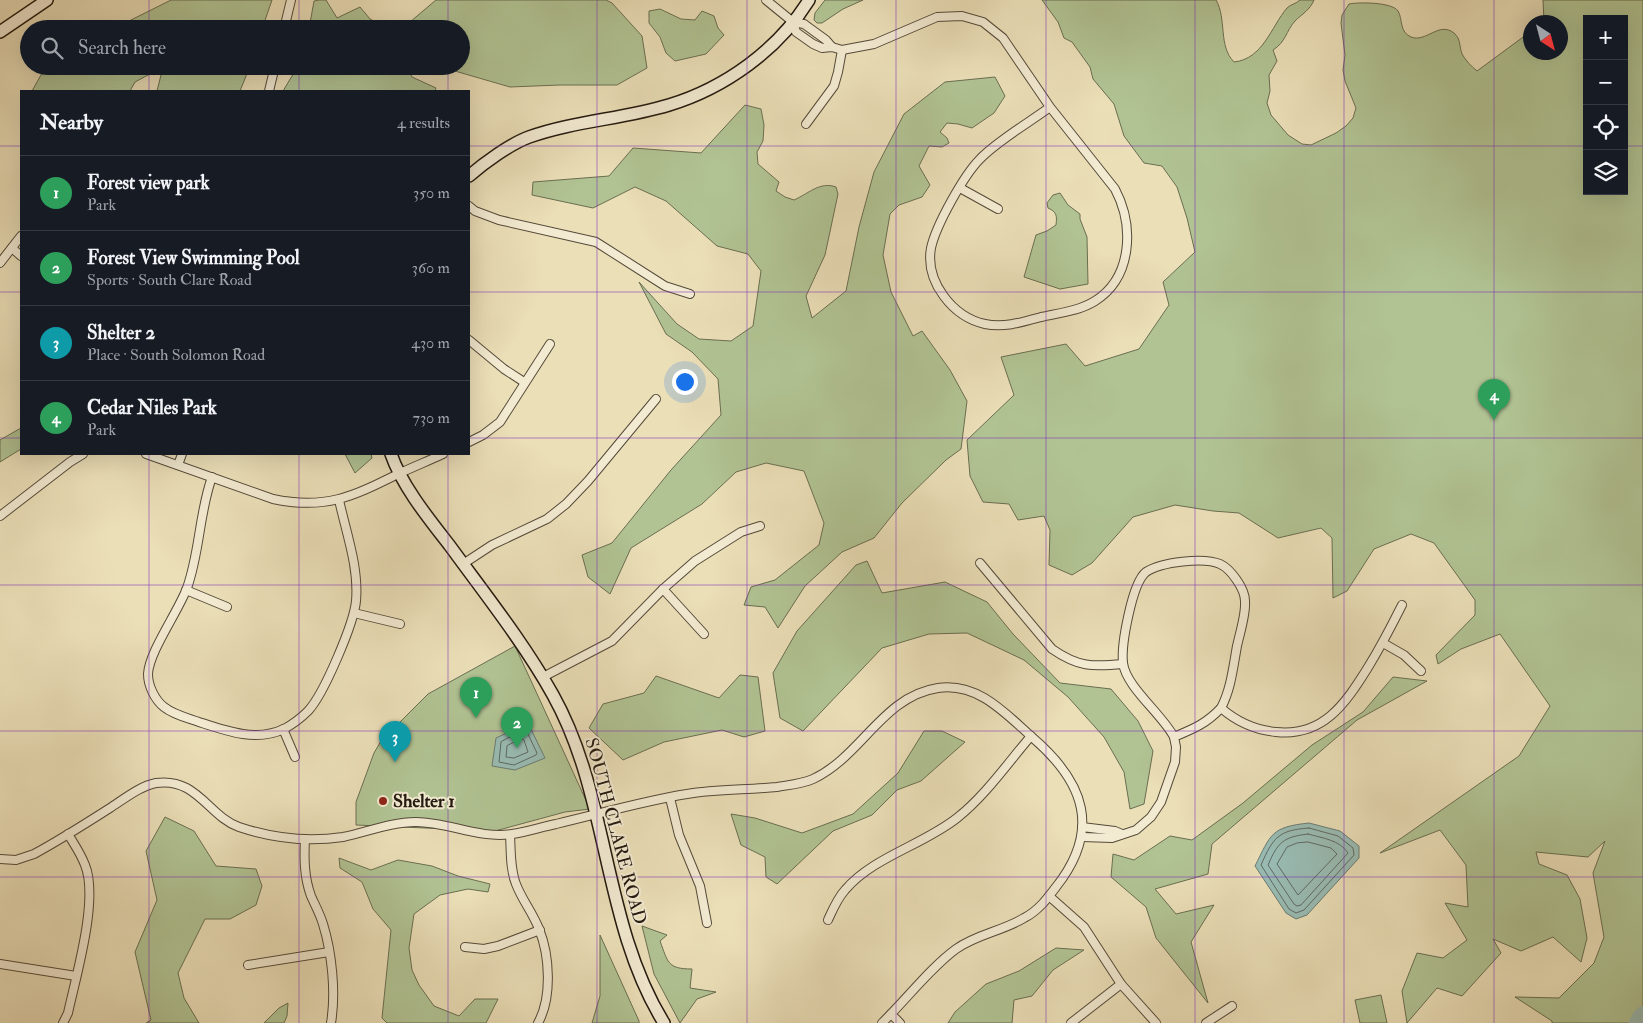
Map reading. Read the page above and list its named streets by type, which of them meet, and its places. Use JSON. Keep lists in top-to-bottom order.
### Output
{
  "streets": {
    "street": ["SOUTH CLARE ROAD"]
  },
  "places": ["Shelter 1"],
  "north": "bottom right",
  "page": {
    "map_buttons": ["+", "−"],
    "search": "Search here",
    "heading": ["Nearby", "4 results"],
    "list": [
      {
        "mark": "1",
        "name": "Forest view park",
        "note": "Park",
        "value": "350 m"
      },
      {
        "mark": "2",
        "name": "Forest View Swimming Pool",
        "note": "Sports · South Clare Road",
        "value": "360 m"
      },
      {
        "mark": "3",
        "name": "Shelter 2",
        "note": "Place · South Solomon Road",
        "value": "430 m"
      },
      {
        "mark": "4",
        "name": "Cedar Niles Park",
        "note": "Park",
        "value": "730 m"
      }
    ],
    "pins": [
      "4",
      "1",
      "2",
      "3"
    ]
  }
}
